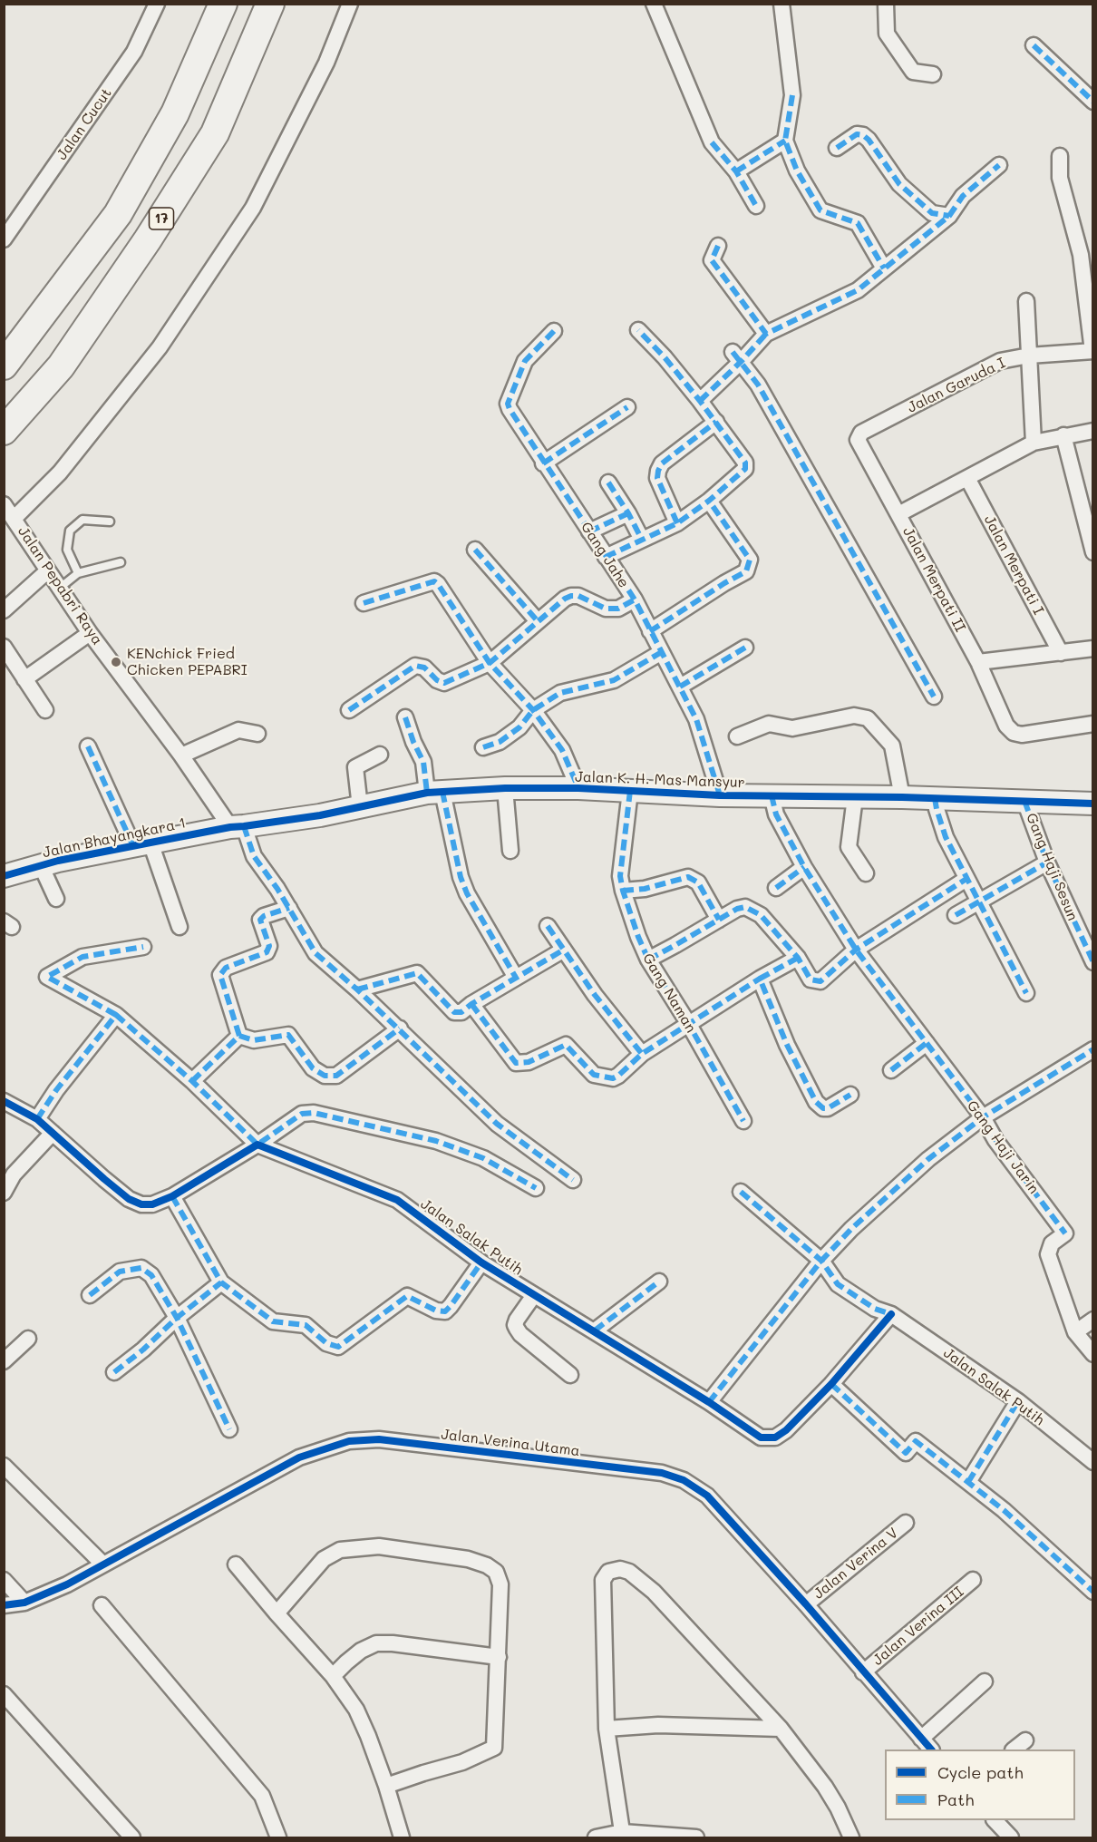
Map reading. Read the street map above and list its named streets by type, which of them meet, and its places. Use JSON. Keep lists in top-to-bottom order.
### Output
{
  "streets": {
    "highway": ["17"],
    "street": [
      "Jalan Cucut",
      "Jalan Garuda I",
      "Gang Jahe",
      "Jalan Merpati I",
      "Jalan Merpati II",
      "Jalan Pepabri Raya",
      "Jalan K. H. Mas Mansyur",
      "Jalan Bhayangkara 1",
      "Gang Haji Sesun",
      "Gang Naman",
      "Gang Haji Jarin",
      "Jalan Salak Putih",
      "Jalan Verina Utama",
      "Jalan Verina V",
      "Jalan Verina III"
    ]
  },
  "crossings": [
    ["Jalan Garuda I", "Jalan Merpati II"],
    ["Gang Jahe", "Jalan K. H. Mas Mansyur"],
    ["Jalan Pepabri Raya", "Jalan K. H. Mas Mansyur"],
    ["Jalan Pepabri Raya", "Jalan Bhayangkara 1"],
    ["Jalan K. H. Mas Mansyur", "Jalan Bhayangkara 1"],
    ["Jalan K. H. Mas Mansyur", "Gang Haji Sesun"],
    ["Jalan K. H. Mas Mansyur", "Gang Naman"],
    ["Jalan K. H. Mas Mansyur", "Gang Haji Jarin"],
    ["Jalan Verina Utama", "Jalan Verina V"],
    ["Jalan Verina Utama", "Jalan Verina III"]
  ],
  "places": ["KENchick Fried Chicken PEPABRI"],
  "legend": ["Cycle path", "Path"]
}
